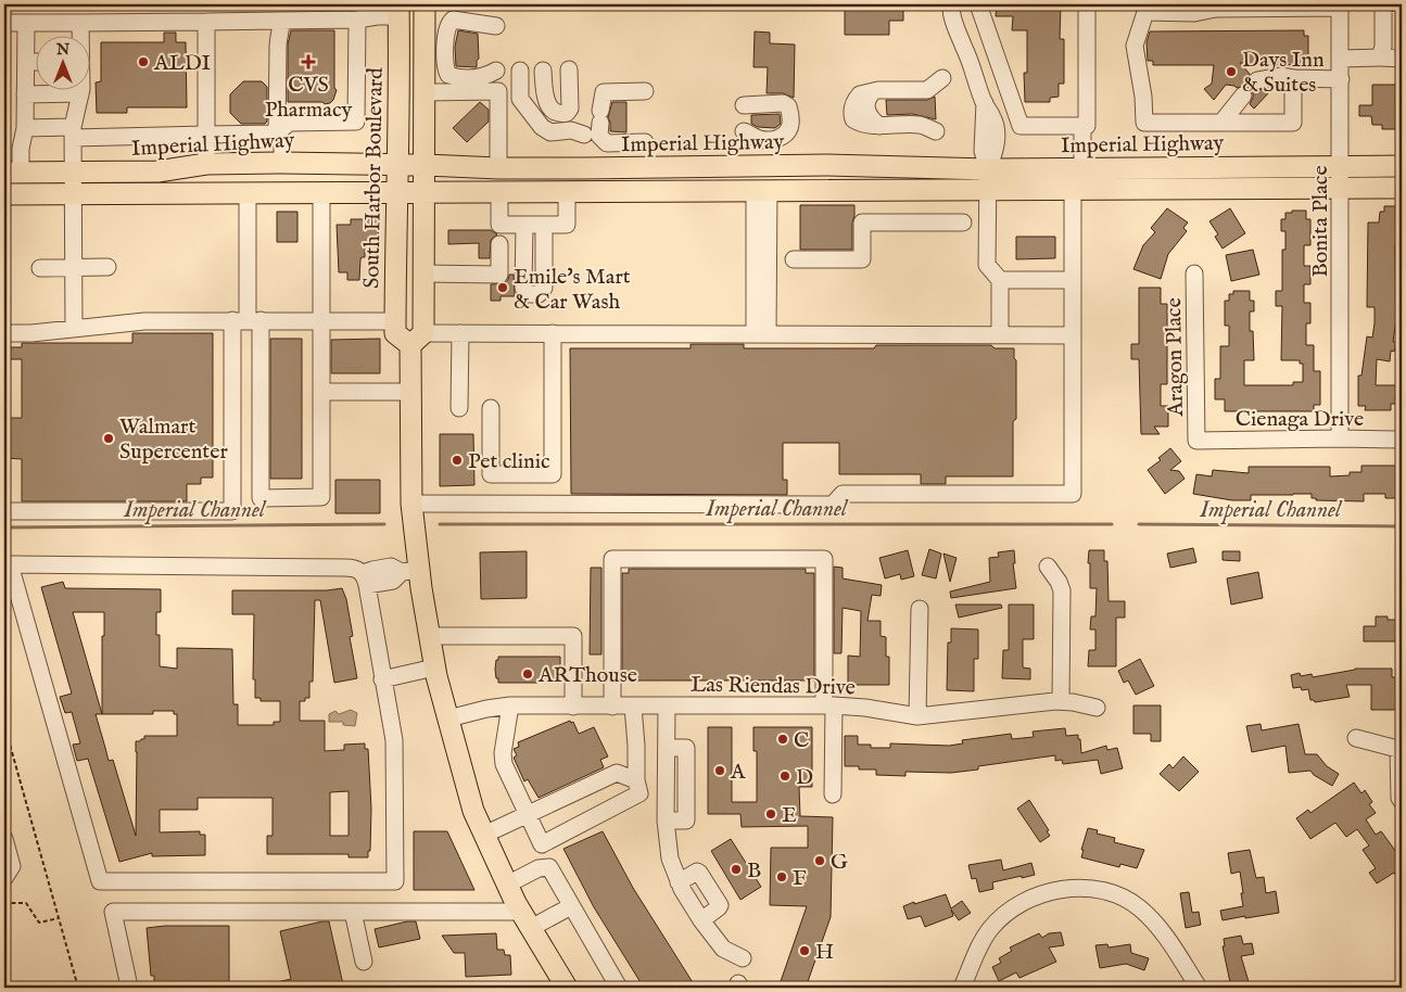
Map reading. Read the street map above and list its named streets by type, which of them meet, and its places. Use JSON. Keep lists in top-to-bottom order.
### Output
{
  "streets": {
    "main road": ["Imperial Highway", "South Harbor Boulevard"],
    "street": [
      "Bonita Place",
      "Aragon Place",
      "Cienaga Drive",
      "Las Riendas Drive"
    ]
  },
  "crossings": [
    ["Imperial Highway", "South Harbor Boulevard"],
    ["Imperial Highway", "Bonita Place"],
    ["Bonita Place", "Cienaga Drive"],
    ["Aragon Place", "Cienaga Drive"]
  ],
  "water": ["Imperial Channel"],
  "places": {
    "other": [
      "ALDI",
      "Days Inn & Suites",
      "Emile's Mart & Car Wash",
      "Walmart Supercenter",
      "Pet clinic",
      "ARThouse",
      "C",
      "A",
      "D",
      "E",
      "G",
      "B",
      "F",
      "H"
    ],
    "health": ["CVS Pharmacy"]
  },
  "north": "top"
}
